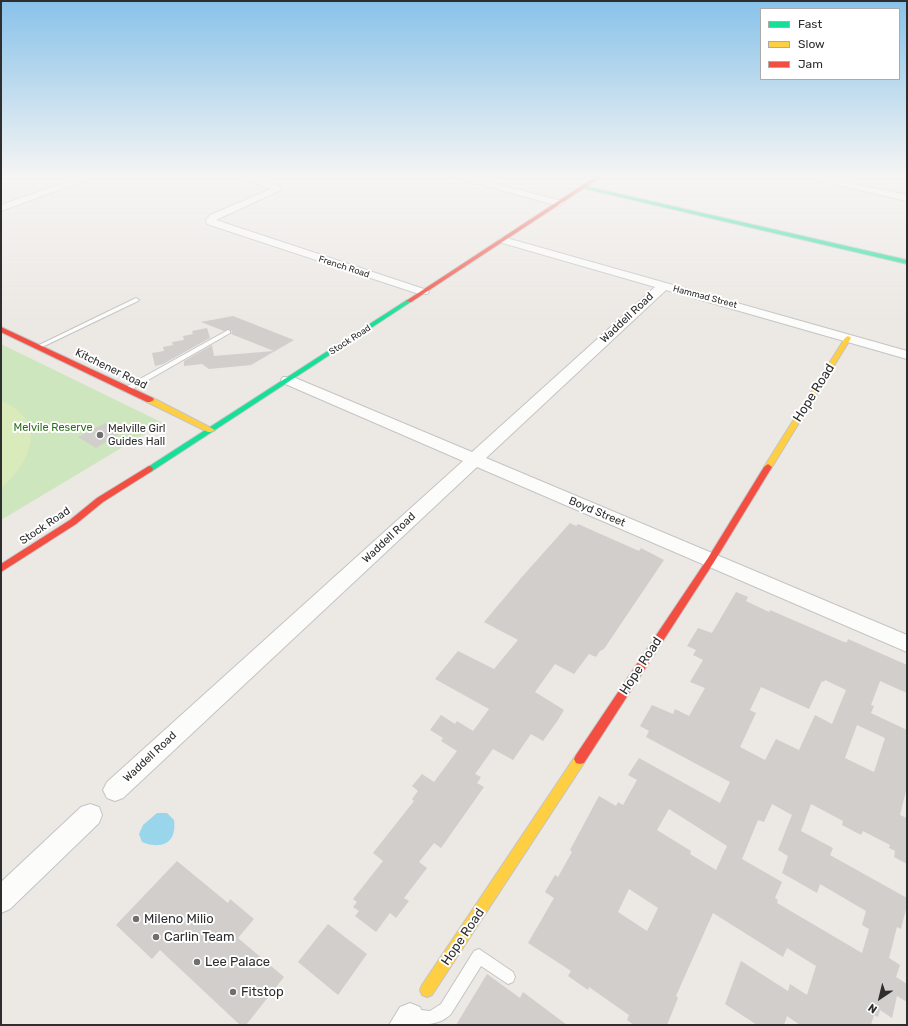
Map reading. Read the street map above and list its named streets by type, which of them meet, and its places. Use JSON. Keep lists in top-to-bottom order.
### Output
{
  "streets": {
    "street": [
      "French Road",
      "Hammad Street",
      "Waddell Road",
      "Stock Road",
      "Kitchener Road",
      "Hope Road",
      "Boyd Street"
    ]
  },
  "crossings": [
    ["French Road", "Stock Road"],
    ["Hammad Street", "Waddell Road"],
    ["Hammad Street", "Stock Road"],
    ["Hammad Street", "Hope Road"],
    ["Waddell Road", "Boyd Street"],
    ["Stock Road", "Kitchener Road"],
    ["Stock Road", "Boyd Street"],
    ["Hope Road", "Boyd Street"]
  ],
  "parks": ["Melvile Reserve"],
  "places": [
    "Melville Girl Guides Hall",
    "Mileno Milio",
    "Carlin Team",
    "Lee Palace",
    "Fitstop"
  ],
  "legend": ["Fast", "Slow", "Jam"],
  "north": "bottom left"
}
